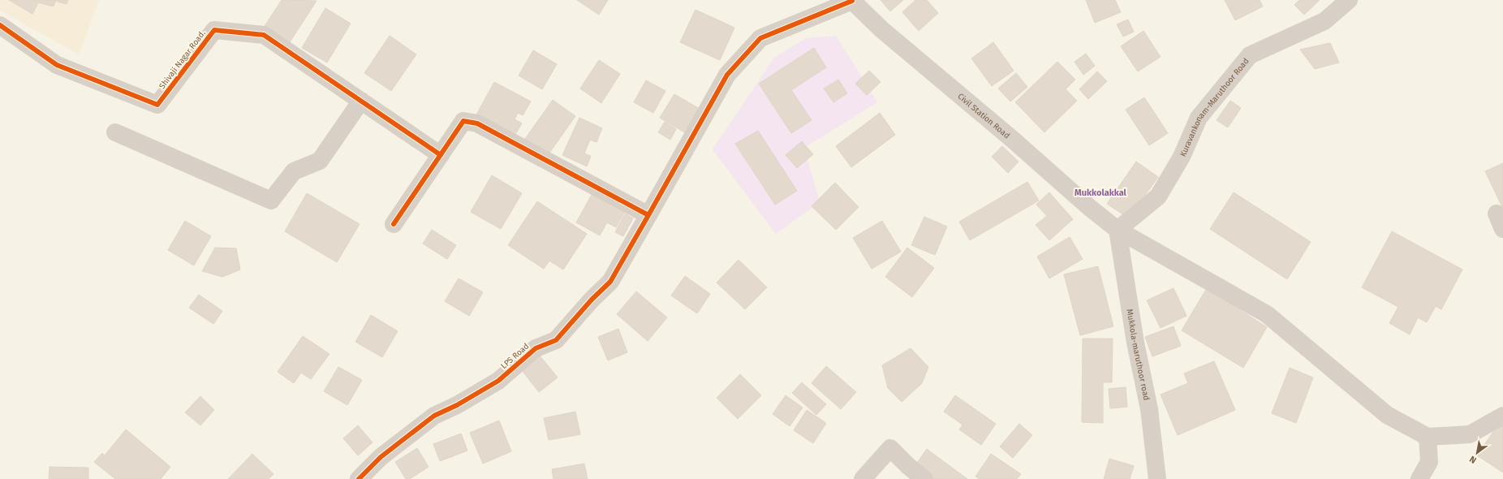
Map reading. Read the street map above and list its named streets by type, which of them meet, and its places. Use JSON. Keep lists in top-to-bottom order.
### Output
{
  "streets": {
    "street": [
      "Shivaji Nagar Road.",
      "Kuravankonam-Maruthoor Road",
      "Civil Station Road",
      "Mukkola-maruthoor road",
      "LPS Road"
    ]
  },
  "crossings": [
    ["Kuravankonam-Maruthoor Road", "Civil Station Road"],
    ["Kuravankonam-Maruthoor Road", "Mukkola-maruthoor road"],
    ["Civil Station Road", "Mukkola-maruthoor road"],
    ["Civil Station Road", "LPS Road"]
  ],
  "districts": ["Mukkolakkal"],
  "north": "bottom left"
}
